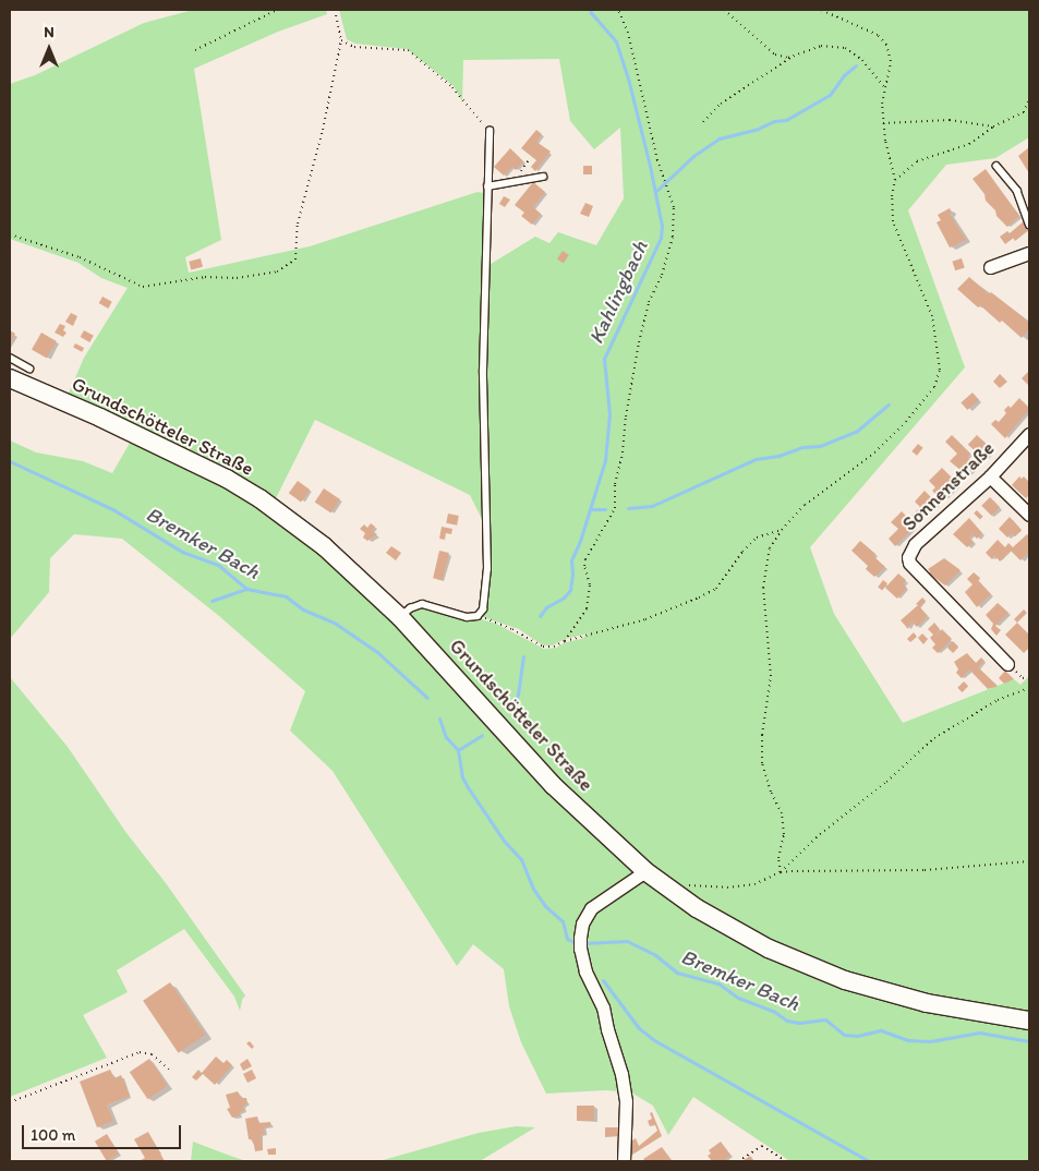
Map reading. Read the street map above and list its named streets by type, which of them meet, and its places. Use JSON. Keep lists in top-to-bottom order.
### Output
{
  "streets": {
    "main road": ["Grundschötteler Straße"],
    "street": ["Sonnenstraße"]
  },
  "water": ["Kahlingbach", "Bremker Bach"],
  "scale_bar": "100 m",
  "north": "top"
}
